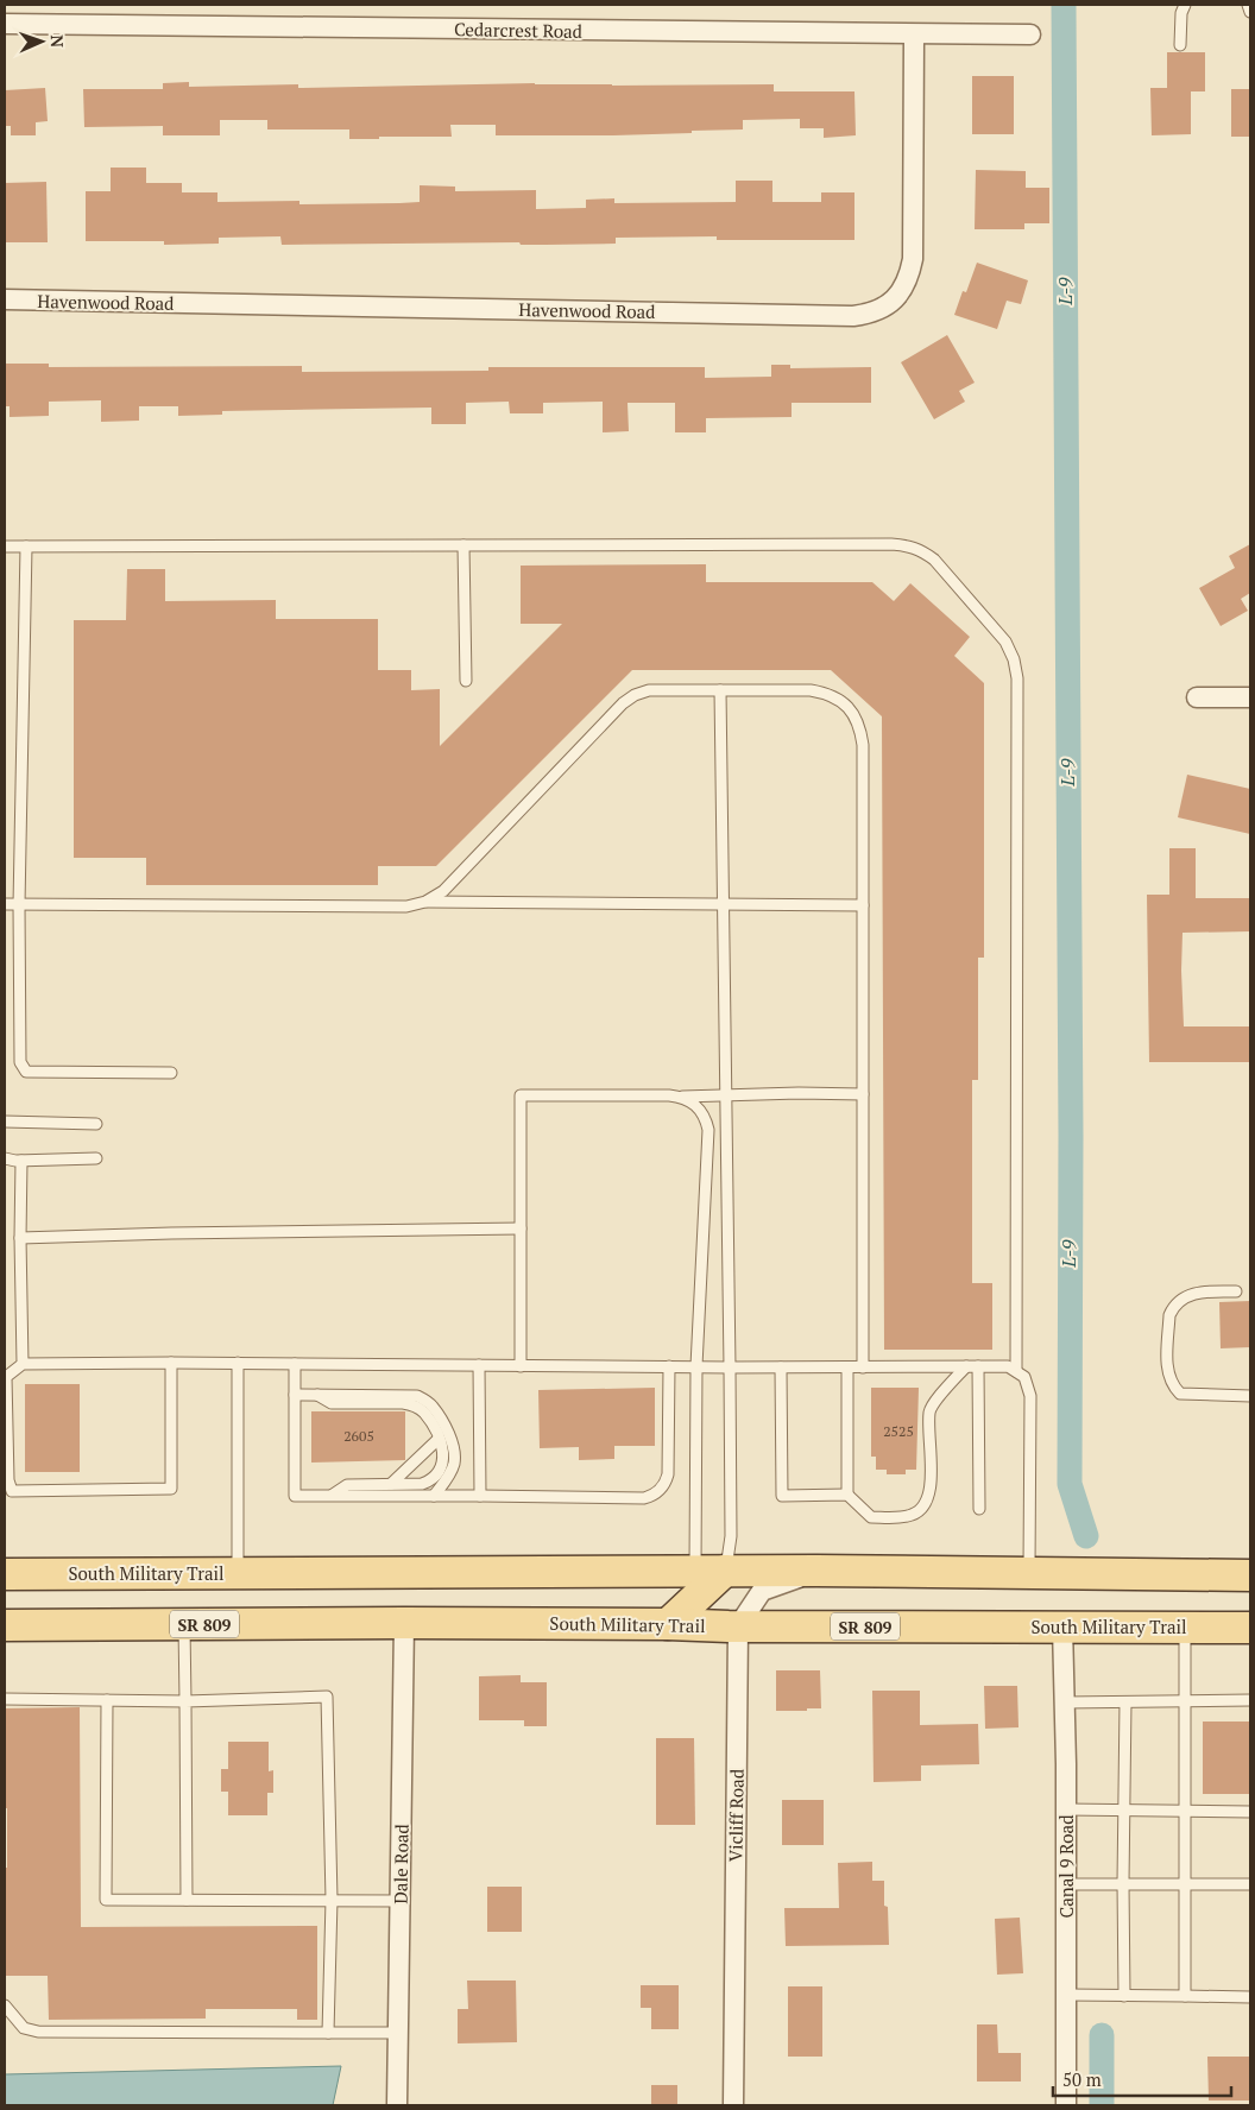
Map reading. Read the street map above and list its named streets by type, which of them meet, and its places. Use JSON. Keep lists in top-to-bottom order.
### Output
{
  "streets": {
    "main road": ["South Military Trail", "SR 809"],
    "street": [
      "Cedarcrest Road",
      "Havenwood Road",
      "Vicliff Road",
      "Dale Road",
      "Canal 9 Road"
    ]
  },
  "crossings": [
    ["Cedarcrest Road", "Havenwood Road"],
    ["South Military Trail", "Vicliff Road"],
    ["South Military Trail", "Dale Road"],
    ["South Military Trail", "Canal 9 Road"]
  ],
  "water": ["L-9"],
  "house_numbers": ["2525", "2605"],
  "scale_bar": "50 m",
  "north": "right"
}
